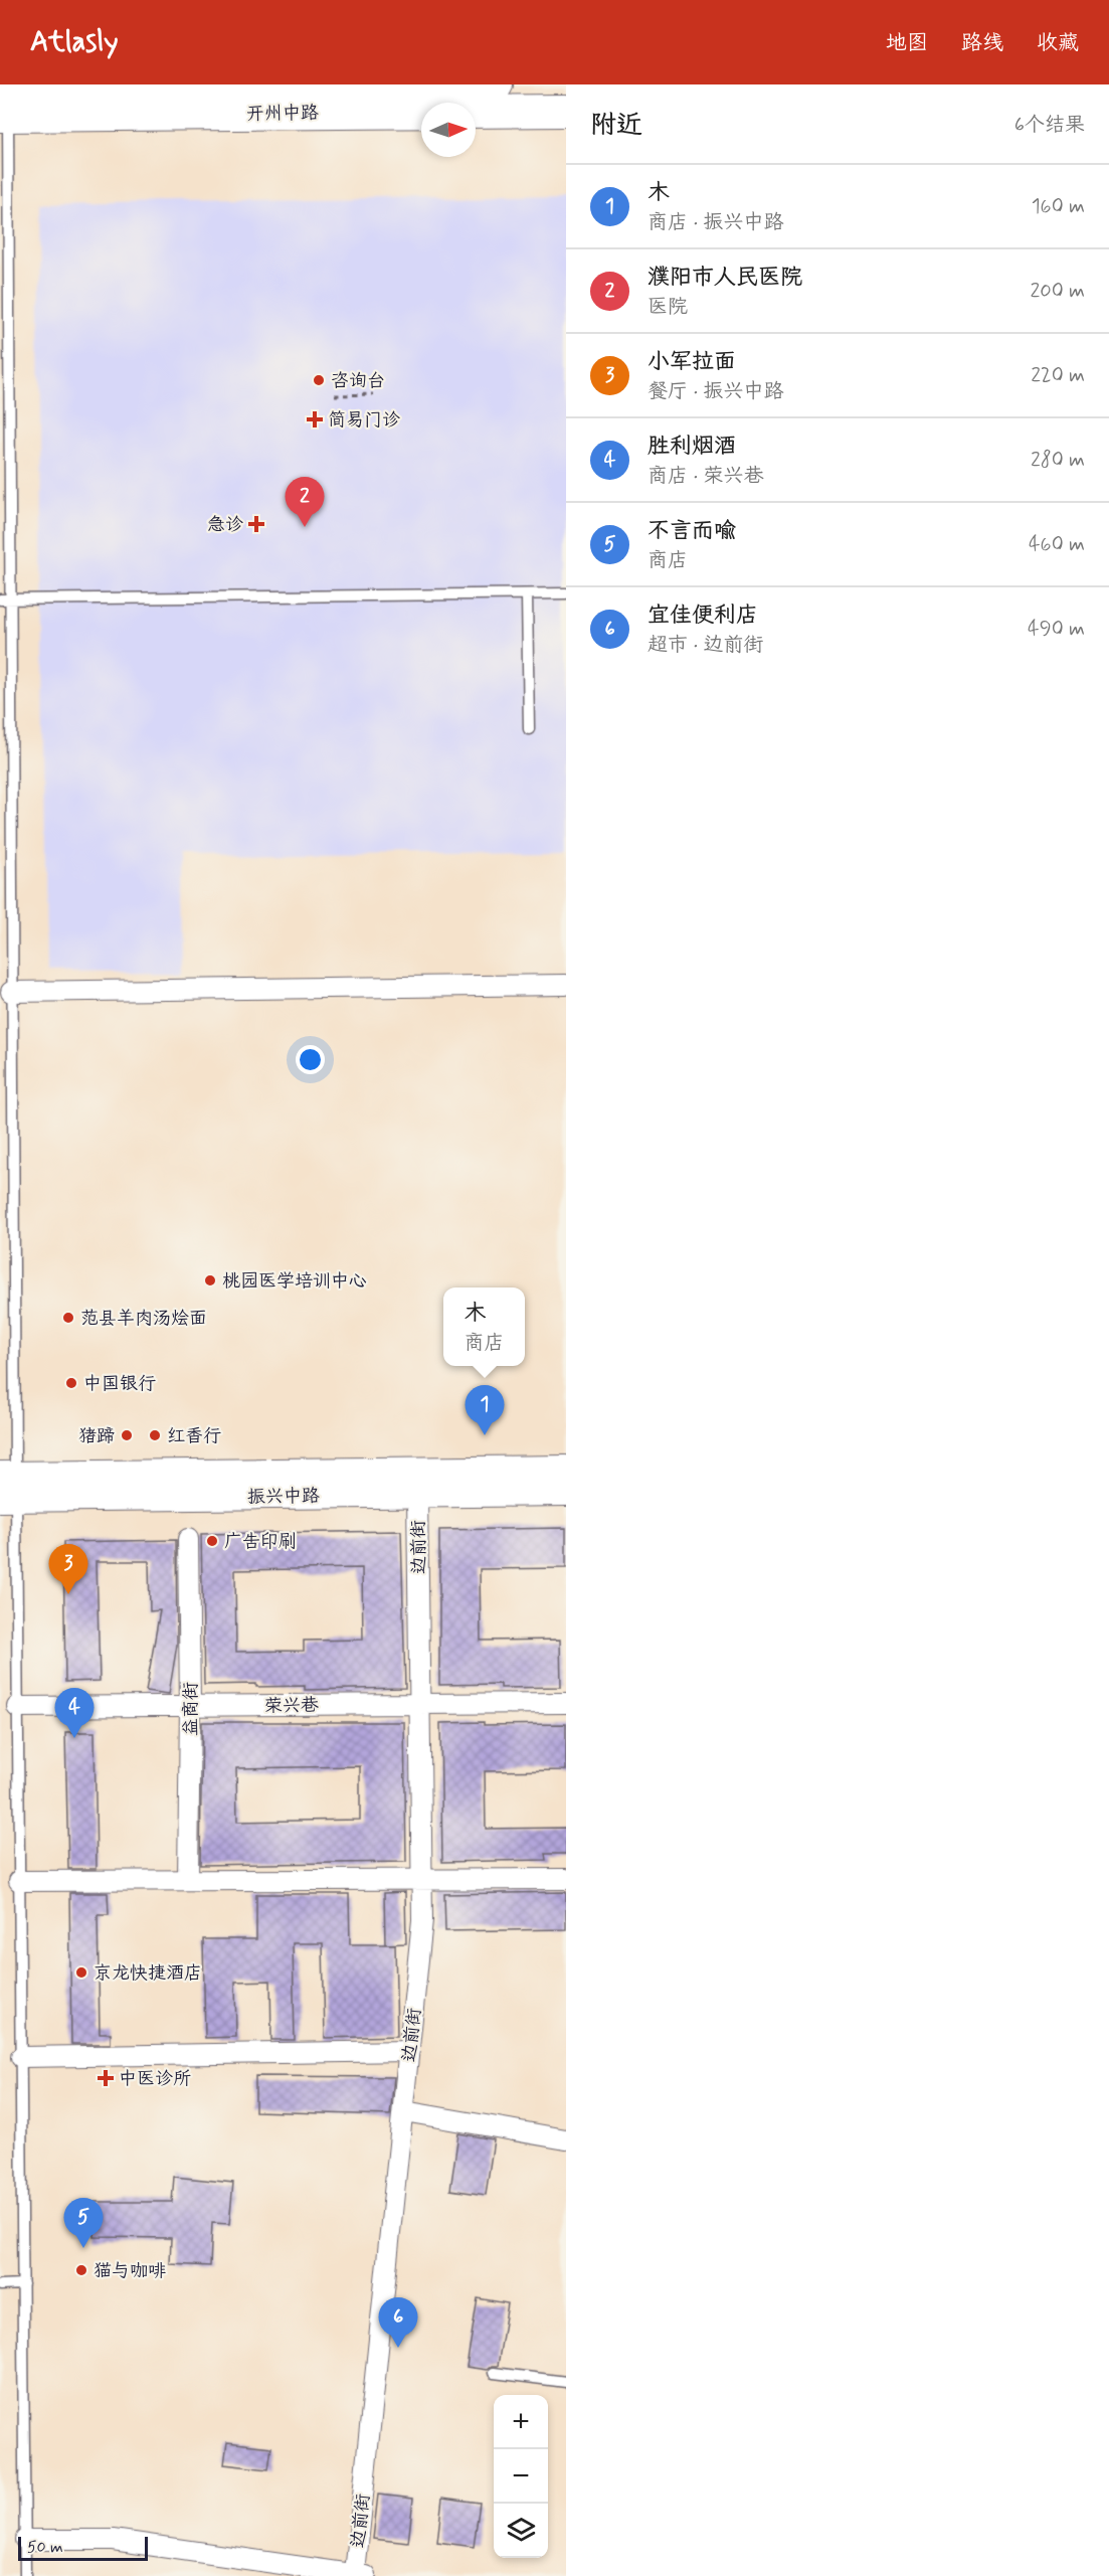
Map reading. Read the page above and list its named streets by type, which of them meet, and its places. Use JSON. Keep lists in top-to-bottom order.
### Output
{
  "streets": {
    "main road": ["开州中路"],
    "street": [
      "振兴中路",
      "边前街",
      "荣兴巷",
      "益商街"
    ]
  },
  "crossings": [
    ["振兴中路", "边前街"],
    ["边前街", "荣兴巷"],
    ["荣兴巷", "益商街"]
  ],
  "places": {
    "other": [
      "咨询台",
      "桃园医学培训中心",
      "范县羊肉汤烩面",
      "中国银行",
      "猪蹄",
      "红香行",
      "广告印刷",
      "京龙快捷酒店",
      "猫与咖啡"
    ],
    "health": ["简易门诊", "急诊", "中医诊所"]
  },
  "scale_bar": "50 m",
  "north": "right",
  "page": {
    "header": "Atlasly",
    "nav": ["地图", "路线", "收藏"],
    "heading": ["附近", "6个结果"],
    "list": [
      {
        "mark": "1",
        "name": "木",
        "note": "商店 · 振兴中路",
        "value": "160 m"
      },
      {
        "mark": "2",
        "name": "濮阳市人民医院",
        "note": "医院",
        "value": "200 m"
      },
      {
        "mark": "3",
        "name": "小军拉面",
        "note": "餐厅 · 振兴中路",
        "value": "220 m"
      },
      {
        "mark": "4",
        "name": "胜利烟酒",
        "note": "商店 · 荣兴巷",
        "value": "280 m"
      },
      {
        "mark": "5",
        "name": "不言而喻",
        "note": "商店",
        "value": "460 m"
      },
      {
        "mark": "6",
        "name": "宜佳便利店",
        "note": "超市 · 边前街",
        "value": "490 m"
      }
    ],
    "pins": [
      "2",
      "1",
      "3",
      "4",
      "5",
      "6"
    ],
    "popup": ["木", "商店"],
    "map_buttons": ["+", "−"],
    "scale": "50 m"
  }
}
